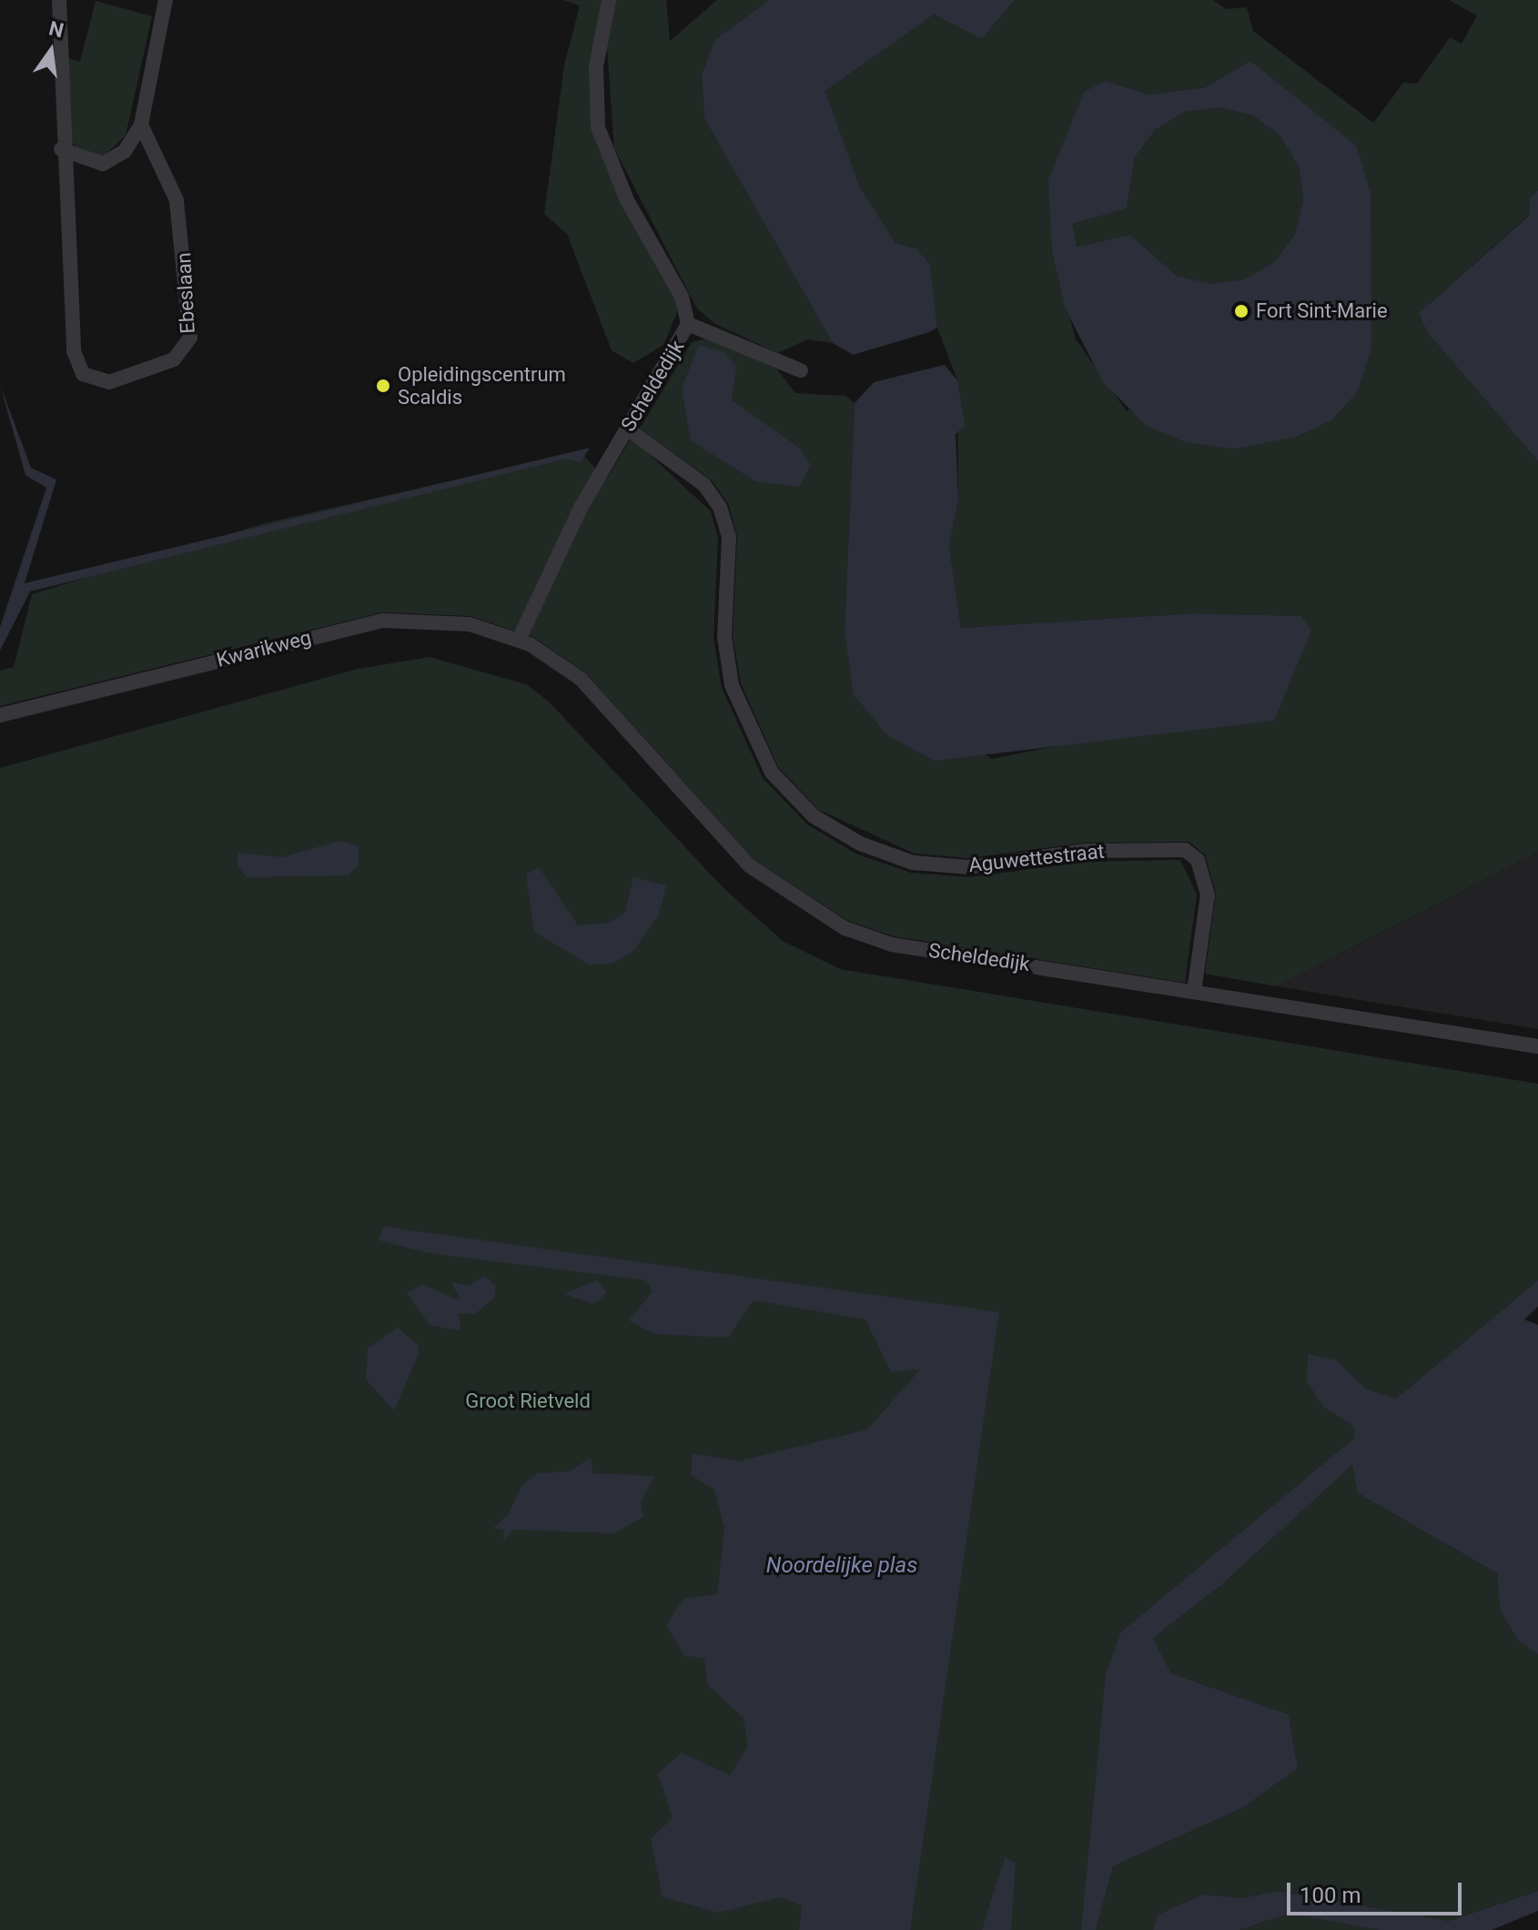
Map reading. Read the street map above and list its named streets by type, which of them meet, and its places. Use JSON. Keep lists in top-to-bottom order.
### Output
{
  "streets": {
    "street": [
      "Ebeslaan",
      "Scheldedijk",
      "Kwarikweg",
      "Aguwettestraat"
    ]
  },
  "crossings": [
    ["Scheldedijk", "Kwarikweg"],
    ["Scheldedijk", "Aguwettestraat"]
  ],
  "water": ["Noordelijke plas"],
  "parks": ["Groot Rietveld"],
  "places": ["Fort Sint-Marie", "Opleidingscentrum Scaldis"],
  "scale_bar": "100 m",
  "north": "top"
}
